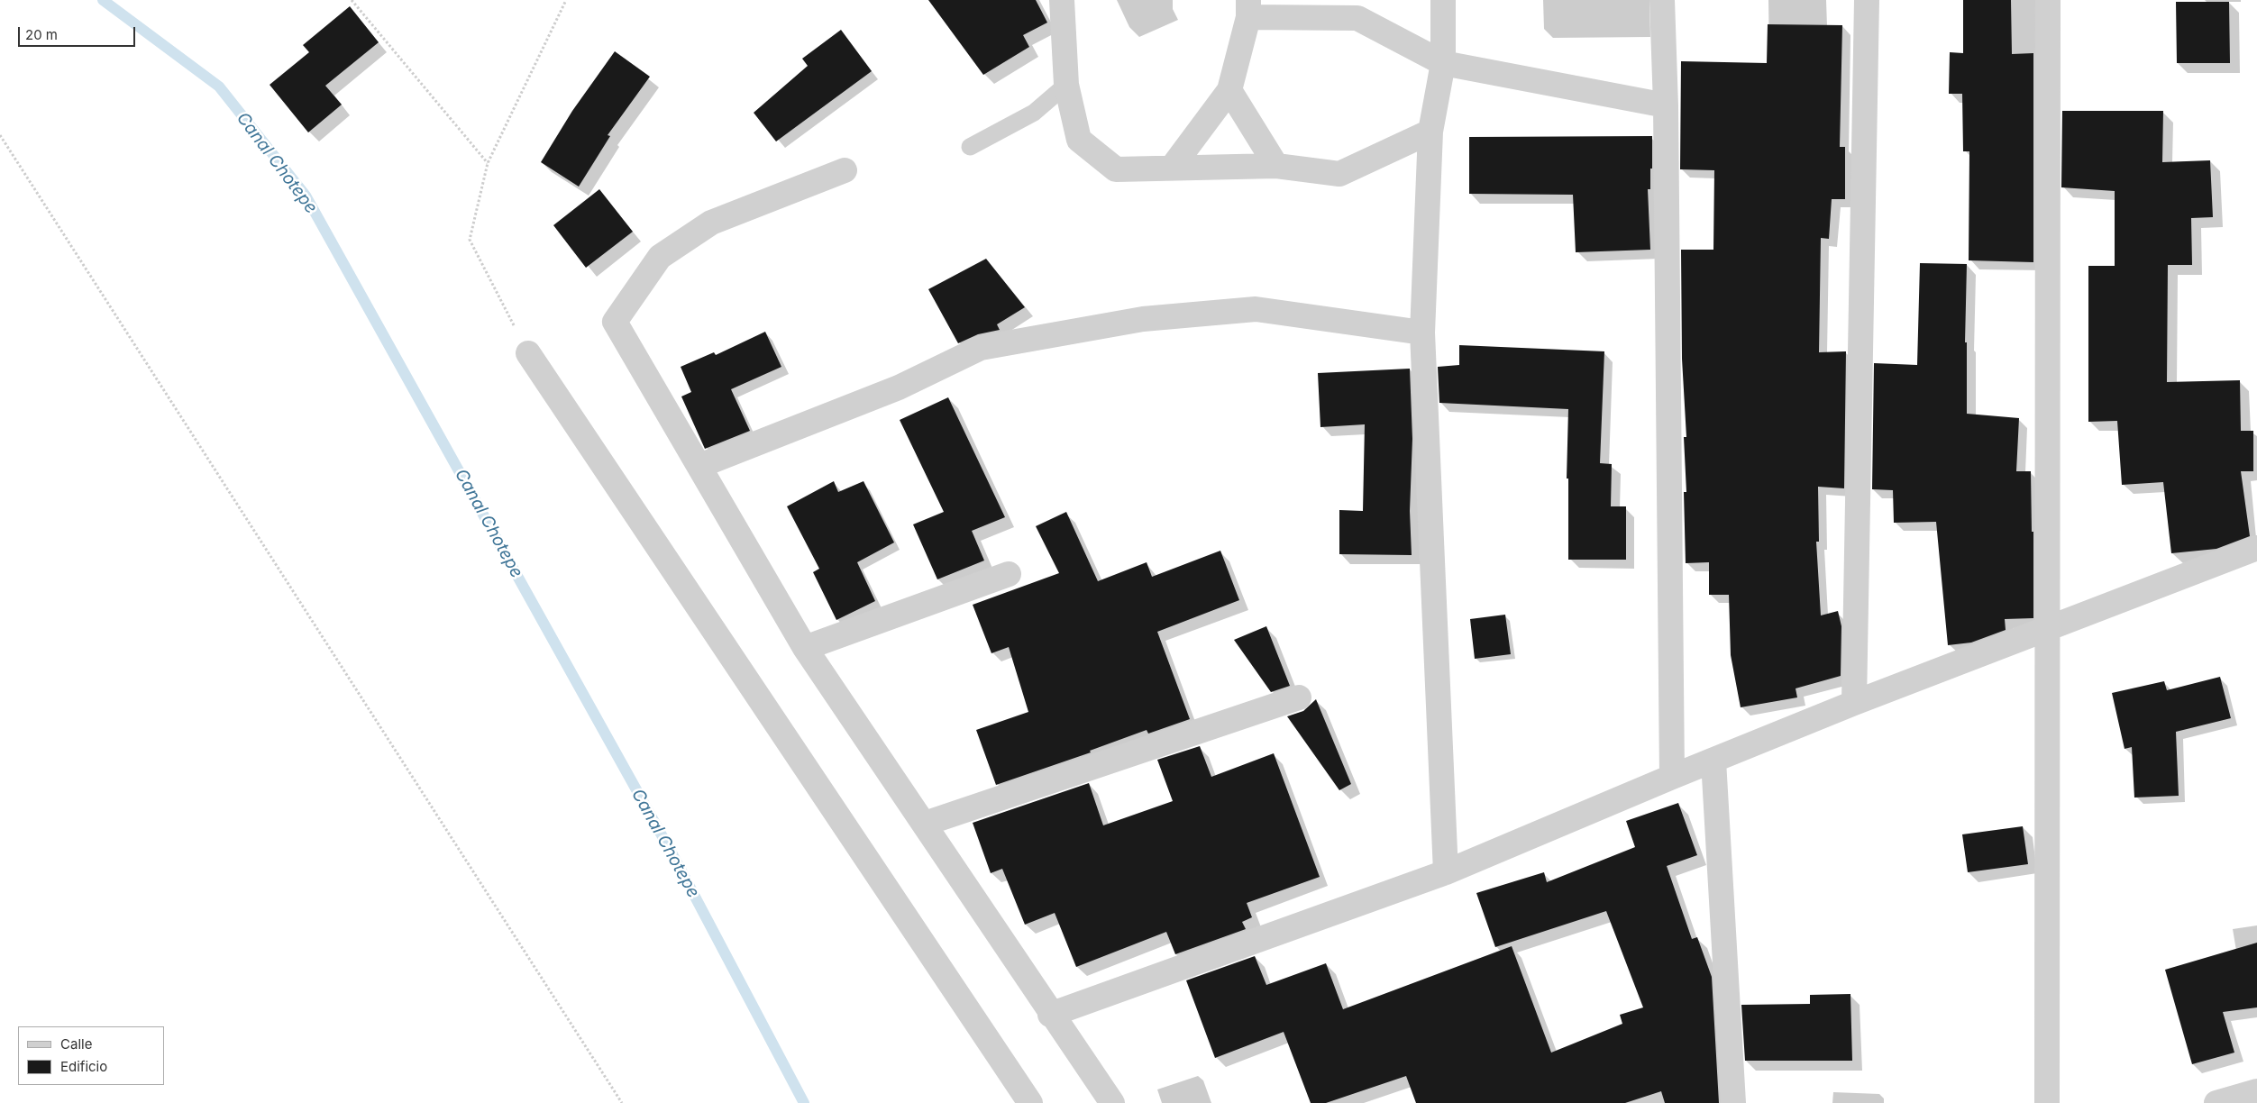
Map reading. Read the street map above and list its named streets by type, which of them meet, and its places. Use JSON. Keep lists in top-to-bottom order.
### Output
{
  "water": ["Canal Chotepe"],
  "legend": ["Calle", "Edificio"],
  "scale_bar": "20 m"
}
